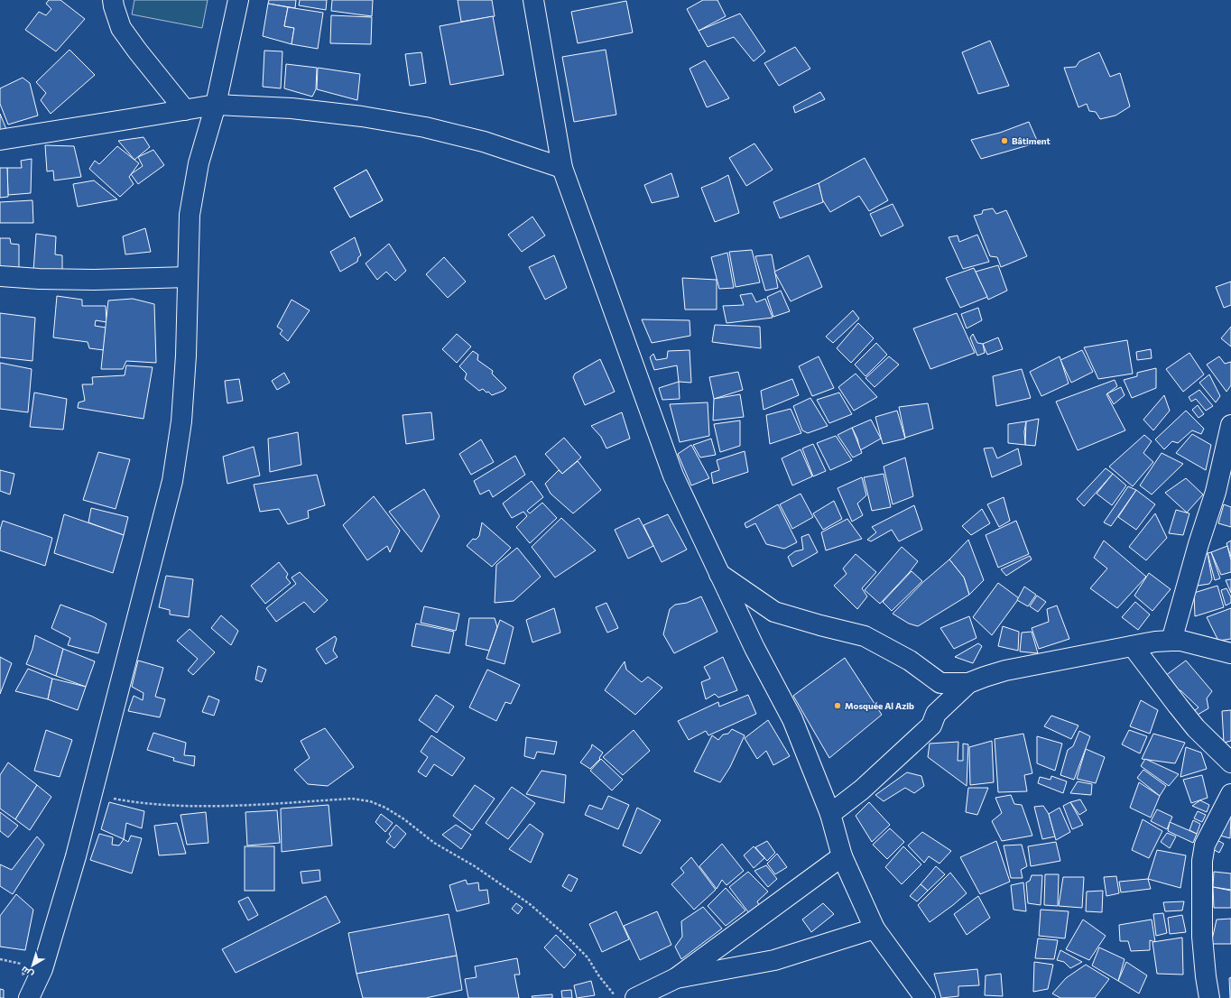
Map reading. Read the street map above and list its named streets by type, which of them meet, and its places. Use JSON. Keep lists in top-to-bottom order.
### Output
{
  "places": ["Bâtiment", "Mosquée Al Azib"],
  "north": "bottom left"
}
